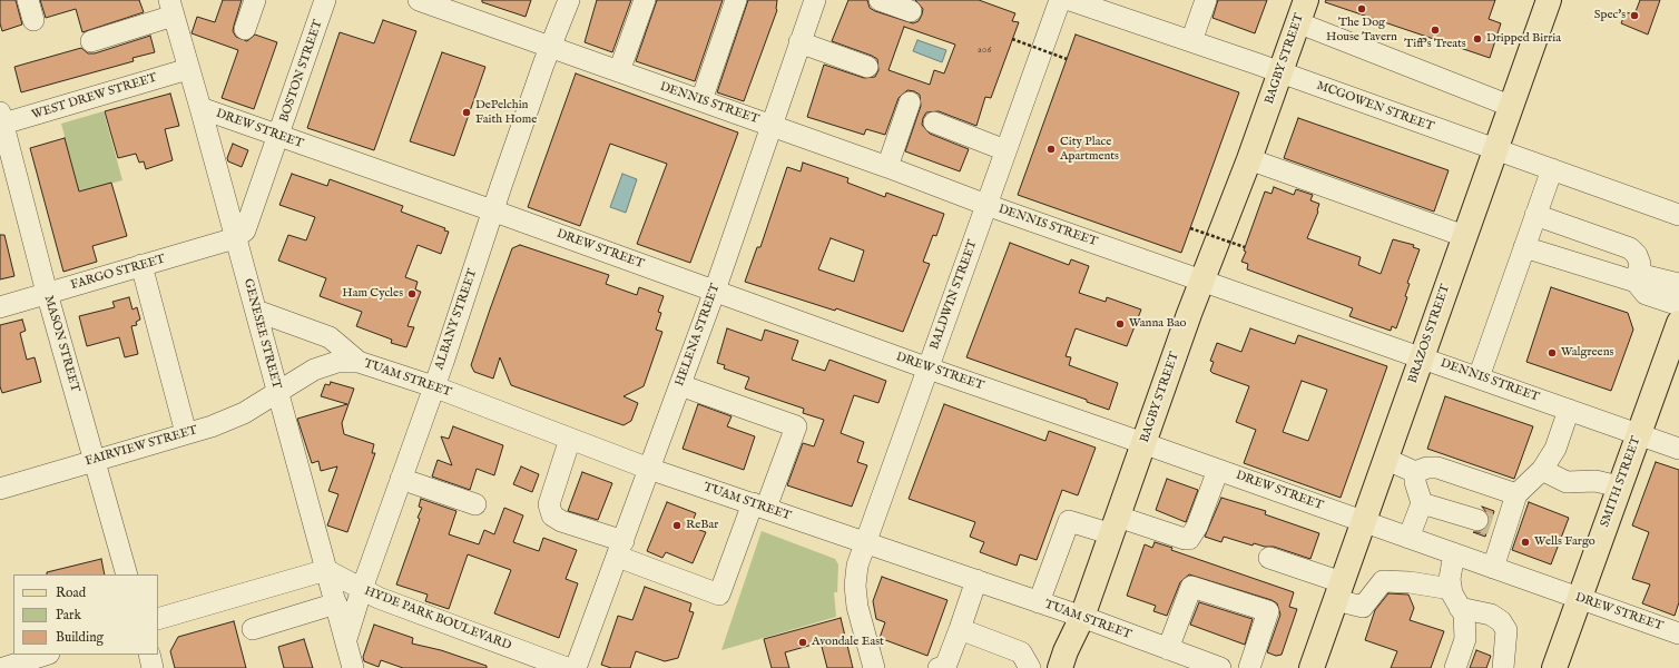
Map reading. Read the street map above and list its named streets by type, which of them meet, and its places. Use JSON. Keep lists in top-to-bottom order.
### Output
{
  "streets": {
    "main road": ["BAGBY STREET", "BRAZOS STREET", "SMITH STREET"],
    "street": [
      "BOSTON STREET",
      "WEST DREW STREET",
      "DENNIS STREET",
      "MCGOWEN STREET",
      "DREW STREET",
      "FARGO STREET",
      "BALDWIN STREET",
      "ALBANY STREET",
      "GENESEE STREET",
      "HELENA STREET",
      "MASON STREET",
      "TUAM STREET",
      "FAIRVIEW STREET",
      "HYDE PARK BOULEVARD"
    ]
  },
  "crossings": [
    ["BAGBY STREET", "DENNIS STREET"],
    ["BAGBY STREET", "MCGOWEN STREET"],
    ["BAGBY STREET", "DREW STREET"],
    ["BAGBY STREET", "TUAM STREET"],
    ["BOSTON STREET", "DREW STREET"],
    ["BOSTON STREET", "FARGO STREET"],
    ["BOSTON STREET", "GENESEE STREET"],
    ["WEST DREW STREET", "GENESEE STREET"],
    ["WEST DREW STREET", "MASON STREET"],
    ["DENNIS STREET", "BALDWIN STREET"],
    ["DENNIS STREET", "ALBANY STREET"],
    ["DENNIS STREET", "BRAZOS STREET"],
    ["DENNIS STREET", "HELENA STREET"],
    ["DENNIS STREET", "SMITH STREET"],
    ["MCGOWEN STREET", "BRAZOS STREET"],
    ["DREW STREET", "BALDWIN STREET"],
    ["DREW STREET", "ALBANY STREET"],
    ["DREW STREET", "GENESEE STREET"],
    ["DREW STREET", "BRAZOS STREET"],
    ["DREW STREET", "HELENA STREET"],
    ["DREW STREET", "SMITH STREET"],
    ["FARGO STREET", "GENESEE STREET"],
    ["FARGO STREET", "MASON STREET"],
    ["BALDWIN STREET", "TUAM STREET"],
    ["ALBANY STREET", "GENESEE STREET"],
    ["ALBANY STREET", "TUAM STREET"],
    ["ALBANY STREET", "HYDE PARK BOULEVARD"],
    ["GENESEE STREET", "TUAM STREET"],
    ["GENESEE STREET", "FAIRVIEW STREET"],
    ["GENESEE STREET", "HYDE PARK BOULEVARD"],
    ["HELENA STREET", "TUAM STREET"],
    ["MASON STREET", "FAIRVIEW STREET"],
    ["TUAM STREET", "FAIRVIEW STREET"]
  ],
  "places": [
    "The Dog House Tavern",
    "Spec's",
    "Tiff's Treats",
    "Dripped Birria",
    "DePelchin Faith Home",
    "City Place Apartments",
    "Ham Cycles",
    "Wanna Bao",
    "Walgreens",
    "ReBar",
    "Wells Fargo",
    "Avondale East"
  ],
  "house_numbers": ["206"],
  "legend": ["Road", "Park", "Building"]
}
